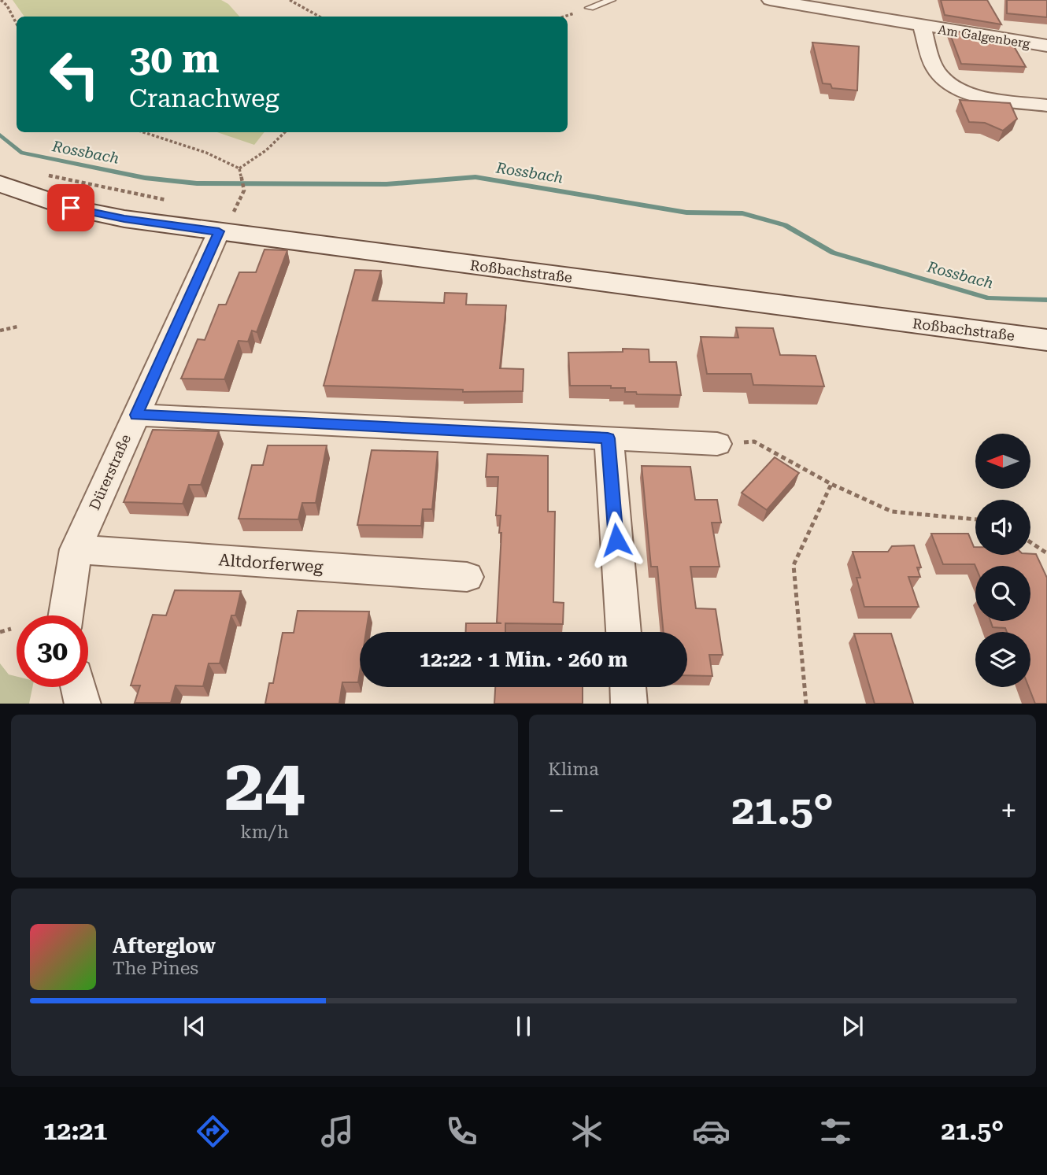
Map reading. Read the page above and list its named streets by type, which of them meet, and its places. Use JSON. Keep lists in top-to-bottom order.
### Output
{
  "streets": {
    "street": [
      "Am Galgenberg",
      "Roßbachstraße",
      "Dürerstraße",
      "Altdorferweg"
    ]
  },
  "crossings": [
    ["Roßbachstraße", "Dürerstraße"],
    ["Dürerstraße", "Altdorferweg"]
  ],
  "water": ["Rossbach"],
  "north": "left",
  "page": {
    "turn": ["30 m", "Cranachweg"],
    "limit": "30",
    "trip": "12:22 · 1 Min. · 260 m",
    "tile": [
      ["24", "km/h"],
      "Klima"
    ],
    "heat": ["−", "21.5°", "+"],
    "song": ["Afterglow", "The Pines"],
    "tabs": ["12:21", "21.5°"]
  }
}
